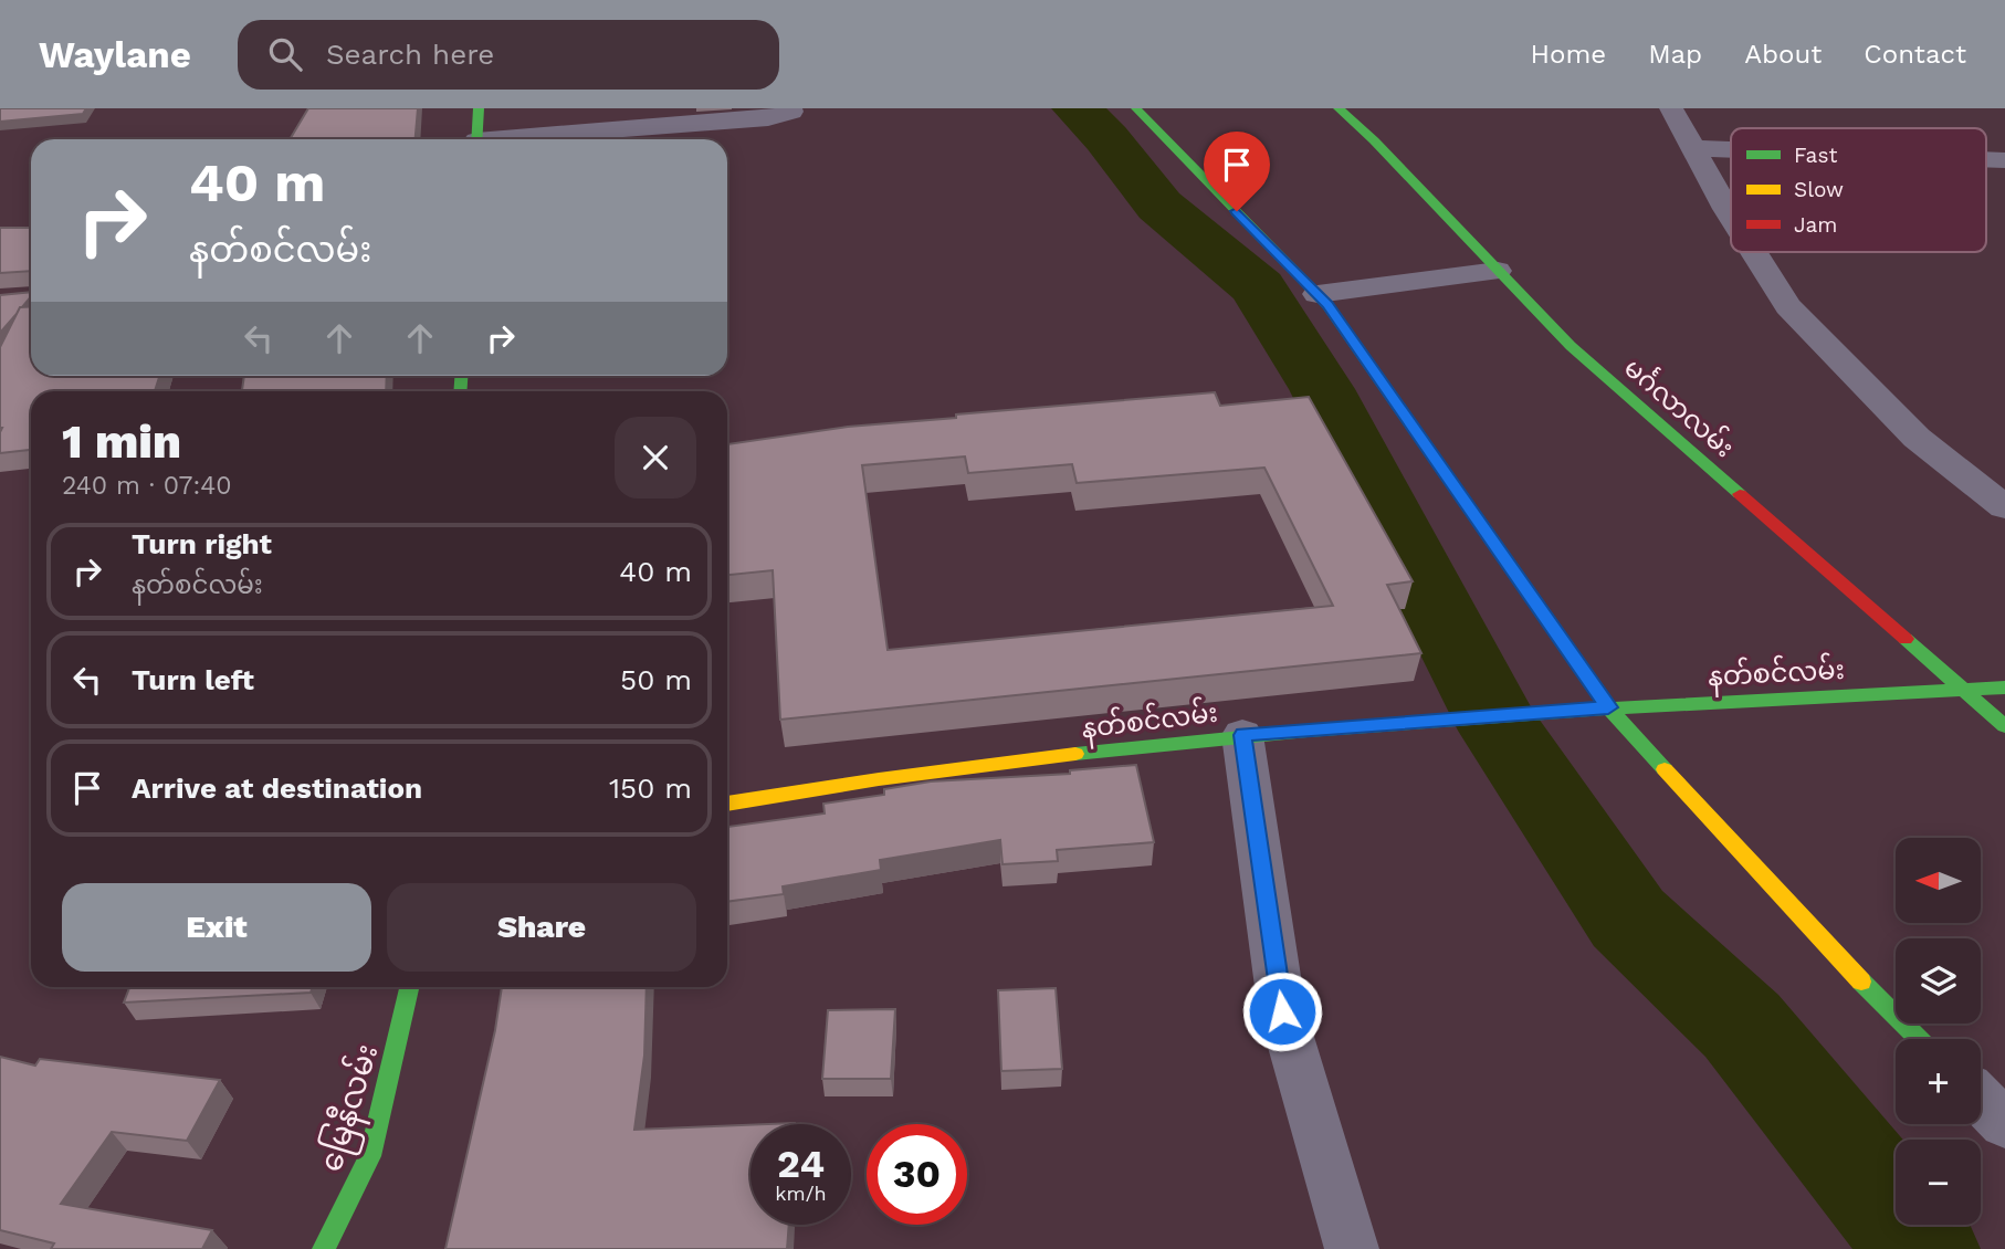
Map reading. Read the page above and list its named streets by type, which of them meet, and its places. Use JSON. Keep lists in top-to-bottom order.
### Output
{
  "streets": {
    "street": ["မင်္ဂလာလမ်း", "နတ်စင်လမ်း", "မြေနီလမ်း"]
  },
  "crossings": [
    ["မင်္ဂလာလမ်း", "နတ်စင်လမ်း"]
  ],
  "legend": ["Fast", "Slow", "Jam"],
  "north": "left",
  "page": {
    "header": "Waylane",
    "search": "Search here",
    "nav": [
      "Home",
      "Map",
      "About",
      "Contact"
    ],
    "turn": ["40 m", "နတ်စင်လမ်း"],
    "heading": ["1 min", "240 m · 07:40"],
    "list": [
      {
        "name": "Turn right",
        "note": "နတ်စင်လမ်း",
        "value": "40 m"
      },
      {
        "name": "Turn left",
        "value": "50 m"
      },
      {
        "name": "Arrive at destination",
        "value": "150 m"
      }
    ],
    "map_buttons": ["+", "−"],
    "buttons": ["Exit", "Share"],
    "speed": "24 km/h",
    "limit": "30"
  }
}
